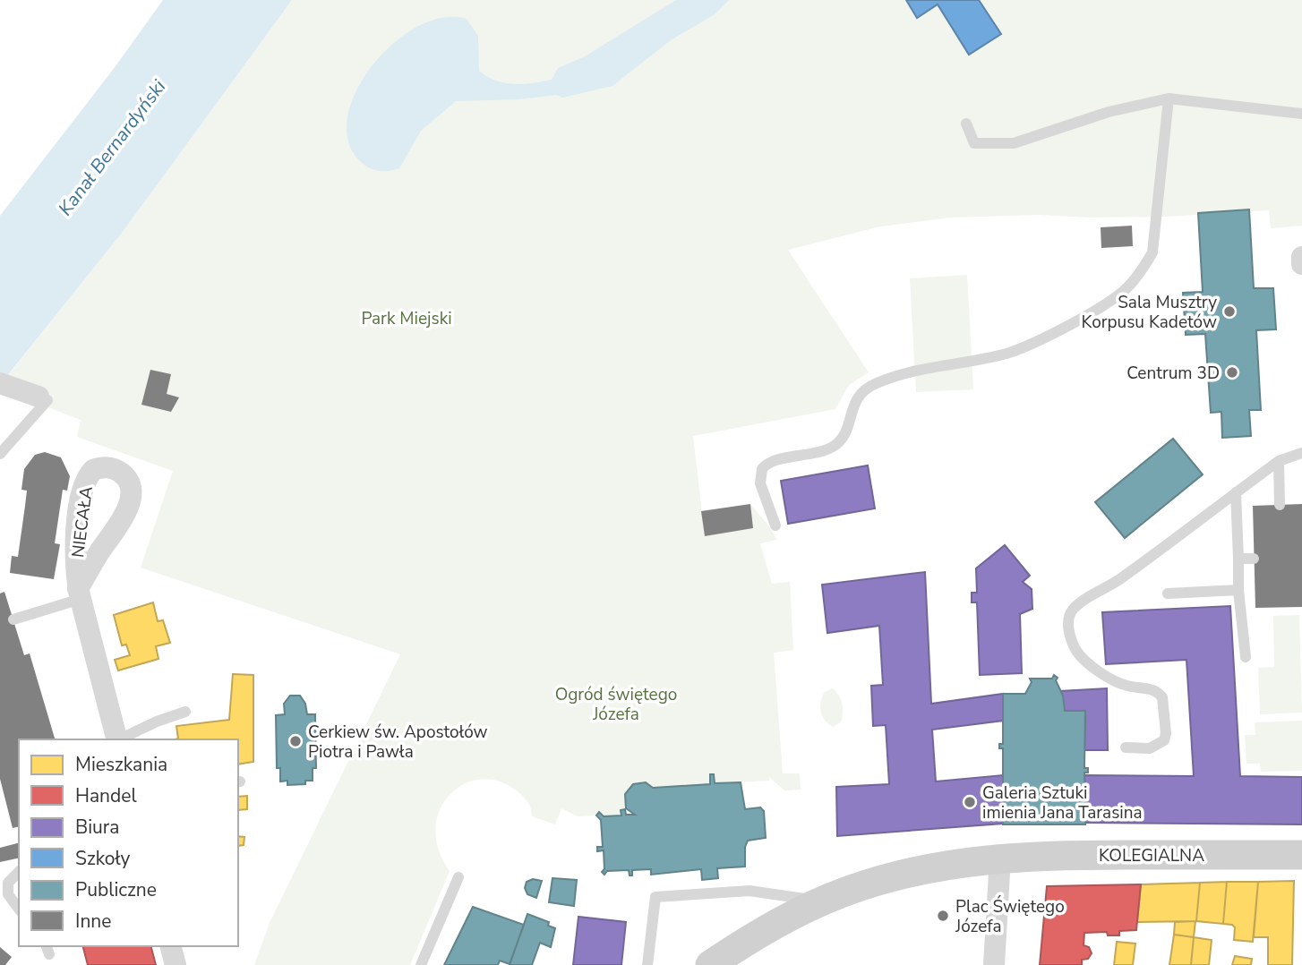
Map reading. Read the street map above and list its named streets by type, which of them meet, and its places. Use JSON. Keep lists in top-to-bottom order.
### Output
{
  "streets": {
    "street": ["NIECAŁA", "KOLEGIALNA"]
  },
  "water": ["Kanał Bernardyński"],
  "parks": ["Park Miejski", "Ogród świętego Józefa"],
  "places": [
    "Sala Musztry Korpusu Kadetów",
    "Centrum 3D",
    "Cerkiew św. Apostołów Piotra i Pawła",
    "Galeria Sztuki imienia Jana Tarasina",
    "Plac Świętego Józefa"
  ],
  "legend": [
    "Mieszkania",
    "Handel",
    "Biura",
    "Szkoły",
    "Publiczne",
    "Inne"
  ]
}
